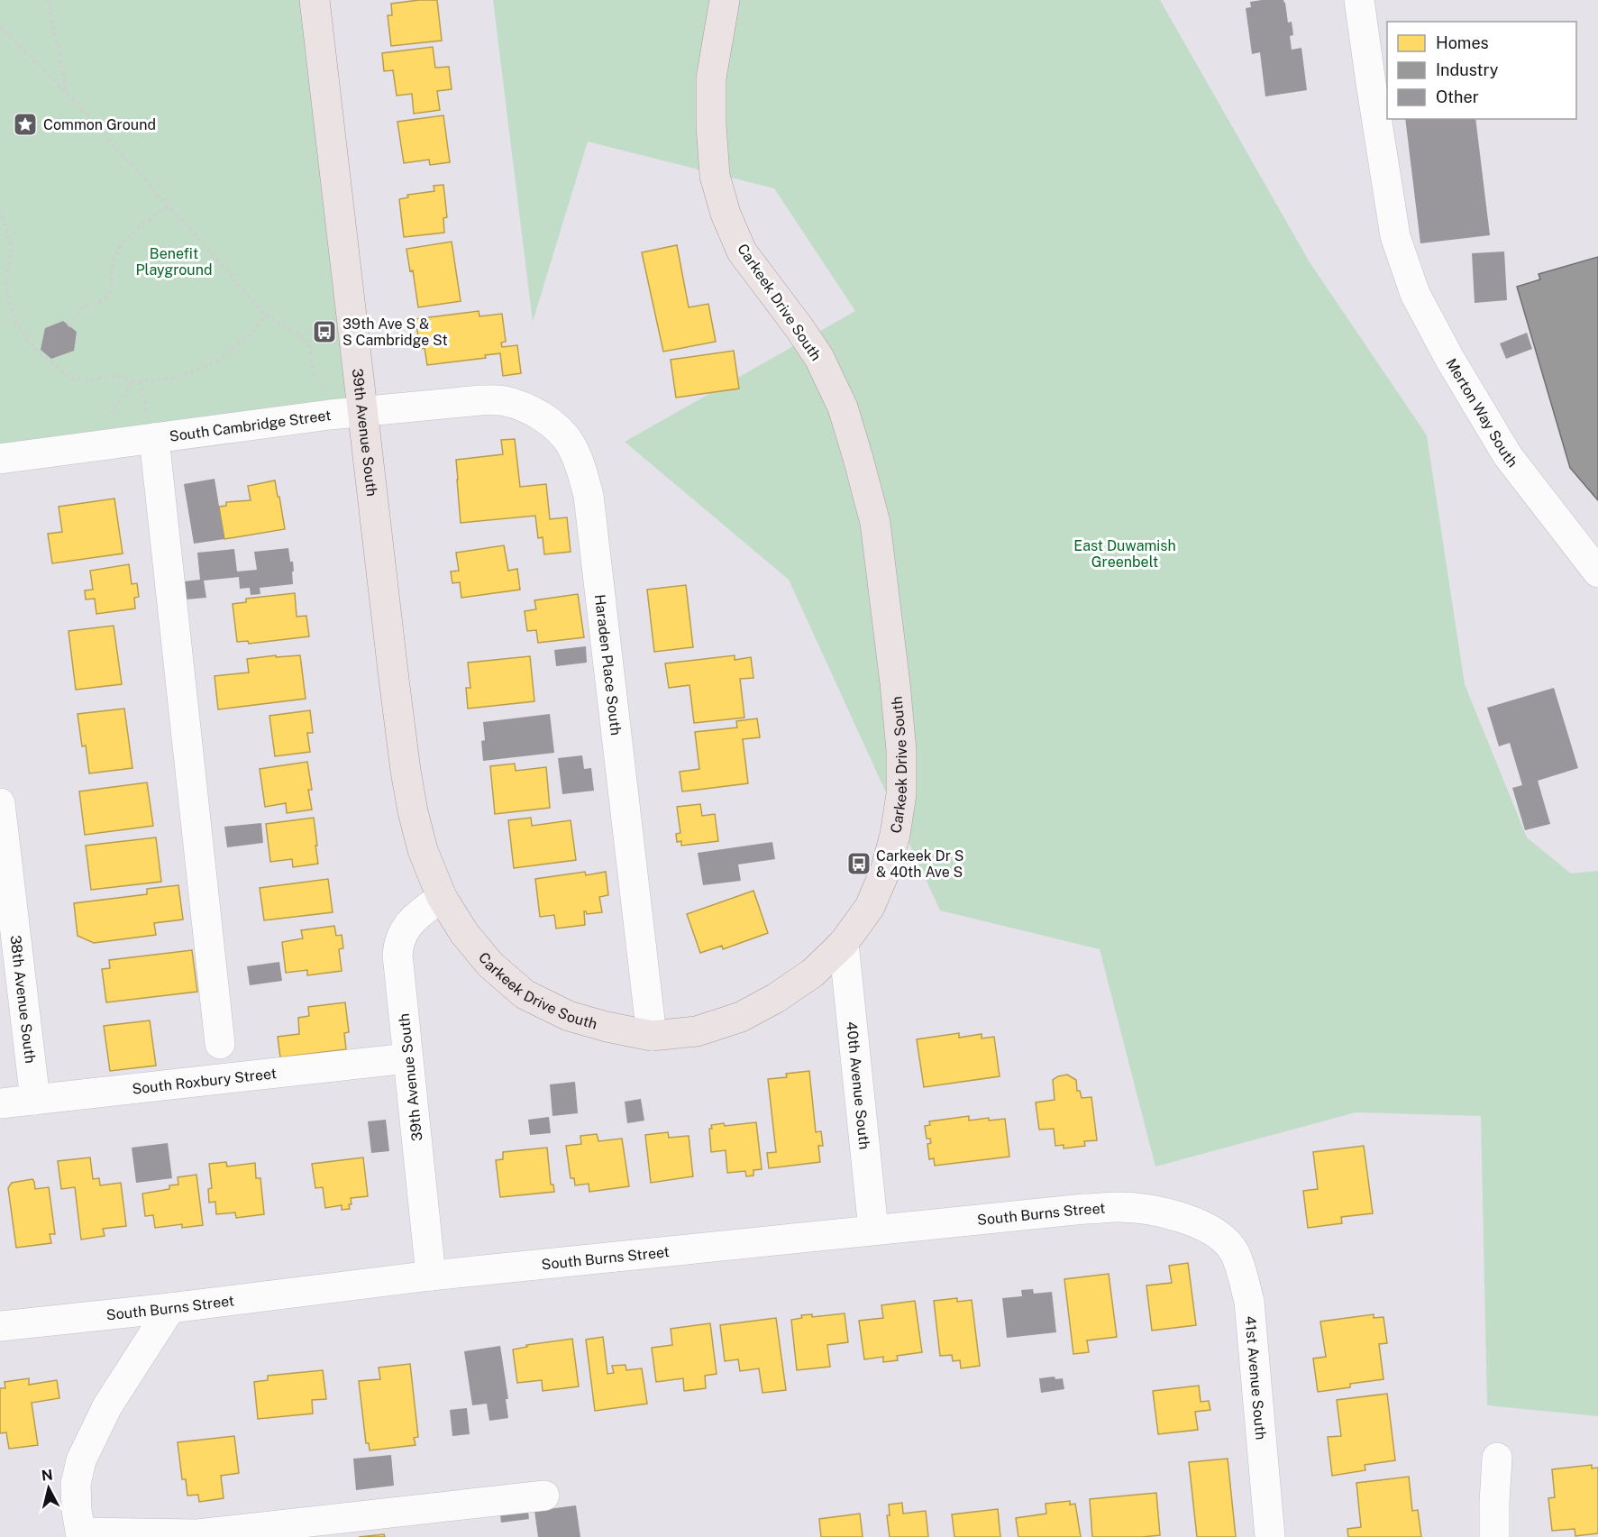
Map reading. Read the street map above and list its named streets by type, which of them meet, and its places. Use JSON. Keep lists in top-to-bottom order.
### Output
{
  "streets": {
    "main road": ["Carkeek Drive South", "39th Avenue South"],
    "street": [
      "Merton Way South",
      "South Cambridge Street",
      "Haraden Place South",
      "38th Avenue South",
      "South Roxbury Street",
      "40th Avenue South",
      "South Burns Street",
      "41st Avenue South"
    ]
  },
  "crossings": [
    ["Carkeek Drive South", "39th Avenue South"],
    ["Carkeek Drive South", "Haraden Place South"],
    ["Carkeek Drive South", "40th Avenue South"],
    ["South Cambridge Street", "39th Avenue South"],
    ["South Cambridge Street", "Haraden Place South"],
    ["39th Avenue South", "South Roxbury Street"],
    ["39th Avenue South", "South Burns Street"],
    ["38th Avenue South", "South Roxbury Street"],
    ["40th Avenue South", "South Burns Street"],
    ["South Burns Street", "41st Avenue South"]
  ],
  "parks": ["Benefit Playground", "East Duwamish Greenbelt"],
  "places": {
    "place": ["Common Ground"],
    "bus stop": ["39th Ave S & S Cambridge St", "Carkeek Dr S & 40th Ave S"]
  },
  "legend": ["Homes", "Industry", "Other"],
  "north": "top"
}
